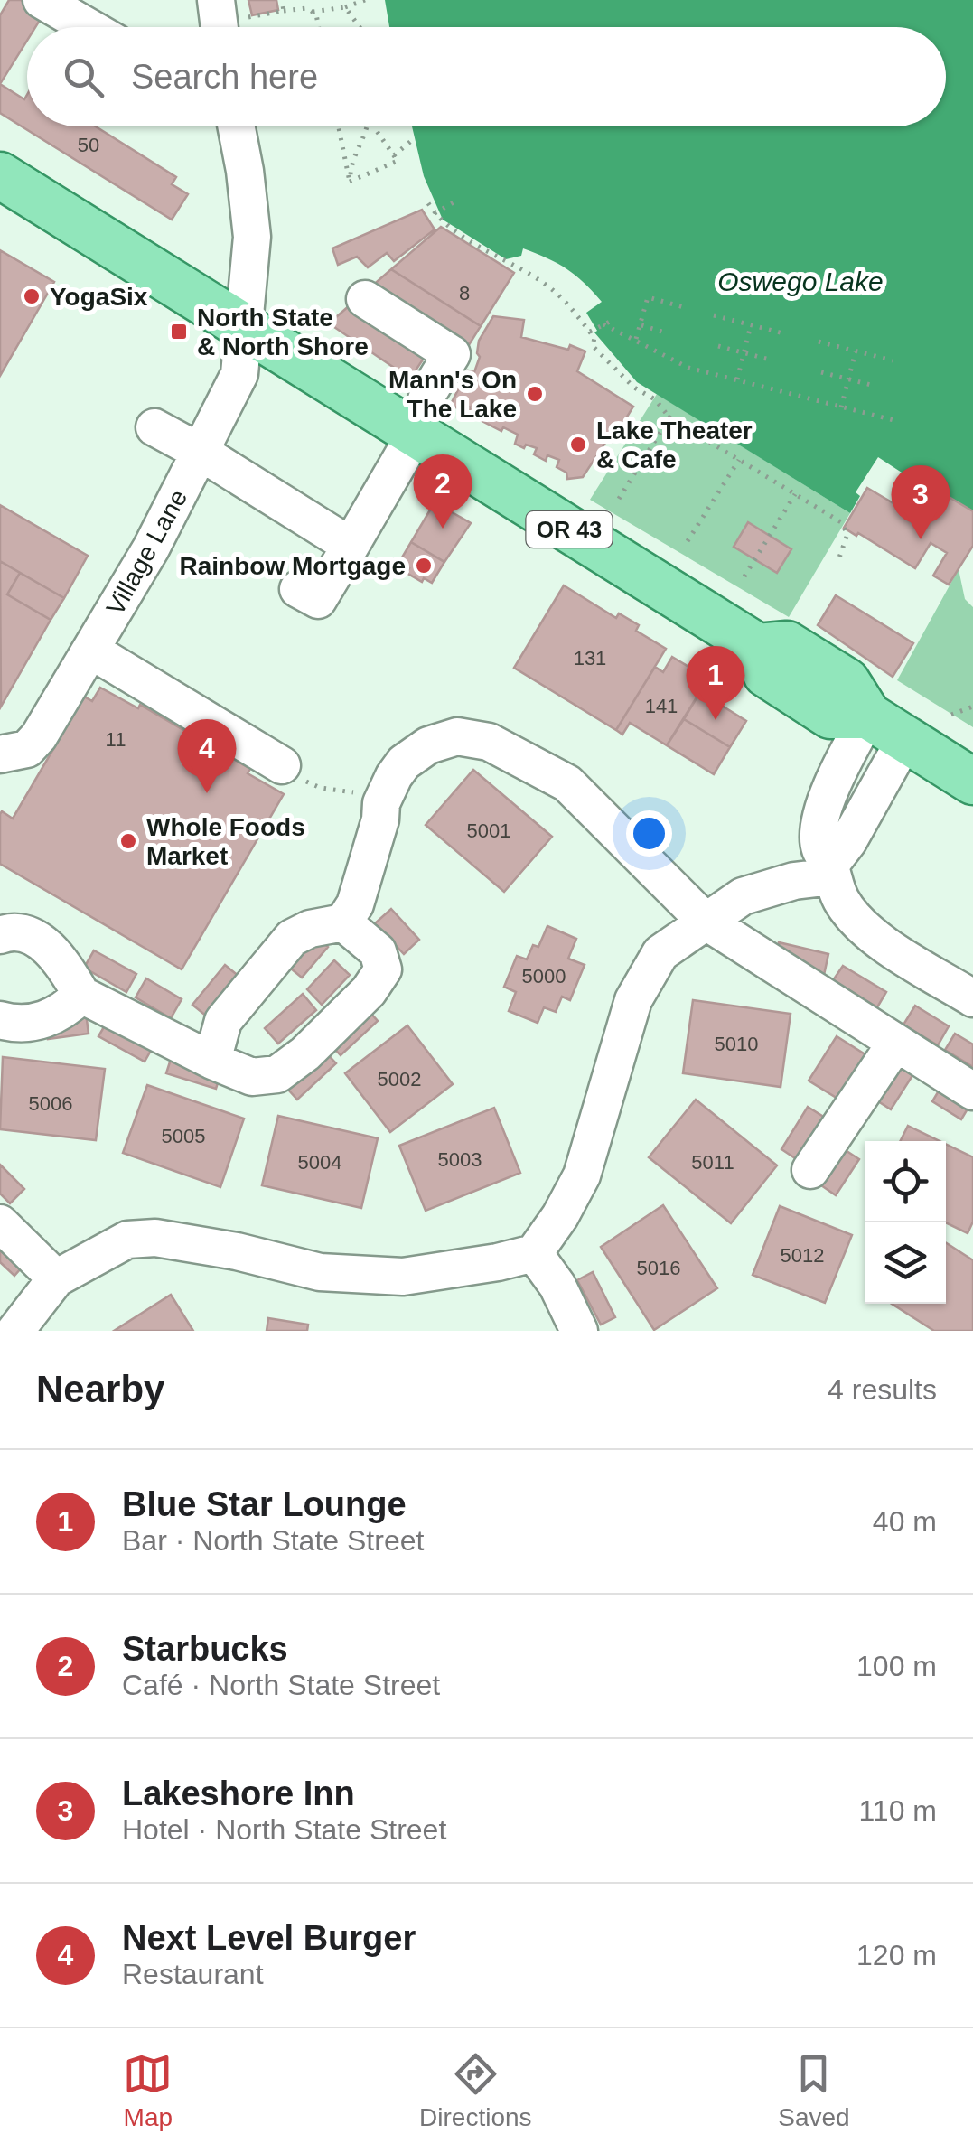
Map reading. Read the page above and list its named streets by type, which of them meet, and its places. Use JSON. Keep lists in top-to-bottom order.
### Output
{
  "streets": {
    "main road": ["OR 43"],
    "street": ["Village Lane"]
  },
  "crossings": [
    ["OR 43", "Village Lane"]
  ],
  "water": ["Oswego Lake"],
  "places": {
    "other": [
      "YogaSix",
      "Mann's On The Lake",
      "Lake Theater & Cafe",
      "Rainbow Mortgage",
      "Whole Foods Market"
    ],
    "transit": ["North State & North Shore"]
  },
  "house_numbers": [
    "50",
    "8",
    "131",
    "141",
    "11",
    "5001",
    "5000",
    "5010",
    "5002",
    "5006",
    "5005",
    "5003",
    "5004",
    "5011",
    "5012",
    "5016"
  ],
  "page": {
    "search": "Search here",
    "pins": [
      "2",
      "3",
      "1",
      "4"
    ],
    "heading": ["Nearby", "4 results"],
    "list": [
      {
        "mark": "1",
        "name": "Blue Star Lounge",
        "note": "Bar · North State Street",
        "value": "40 m"
      },
      {
        "mark": "2",
        "name": "Starbucks",
        "note": "Café · North State Street",
        "value": "100 m"
      },
      {
        "mark": "3",
        "name": "Lakeshore Inn",
        "note": "Hotel · North State Street",
        "value": "110 m"
      },
      {
        "mark": "4",
        "name": "Next Level Burger",
        "note": "Restaurant",
        "value": "120 m"
      }
    ],
    "nav": ["Map", "Directions", "Saved"]
  }
}
